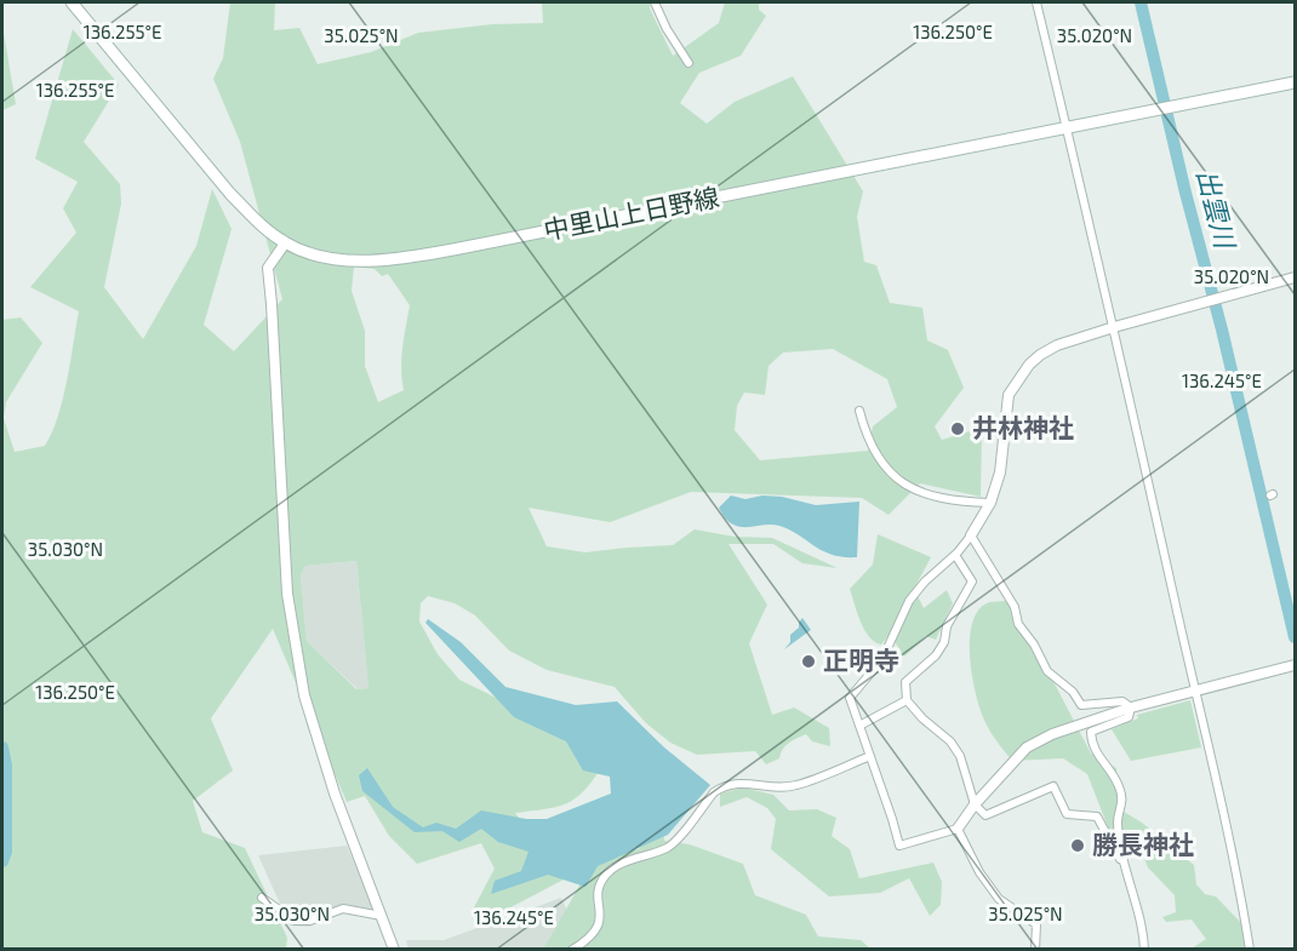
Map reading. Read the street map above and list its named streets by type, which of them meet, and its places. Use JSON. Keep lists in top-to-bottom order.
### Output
{
  "streets": {
    "main road": ["中里山上日野線"]
  },
  "water": ["出雲川"],
  "places": ["井林神社", "正明寺", "勝長神社"],
  "coordinates": [
    "136.255°E",
    "136.250°E",
    "35.025°N",
    "35.020°N",
    "136.245°E",
    "35.030°N"
  ]
}
